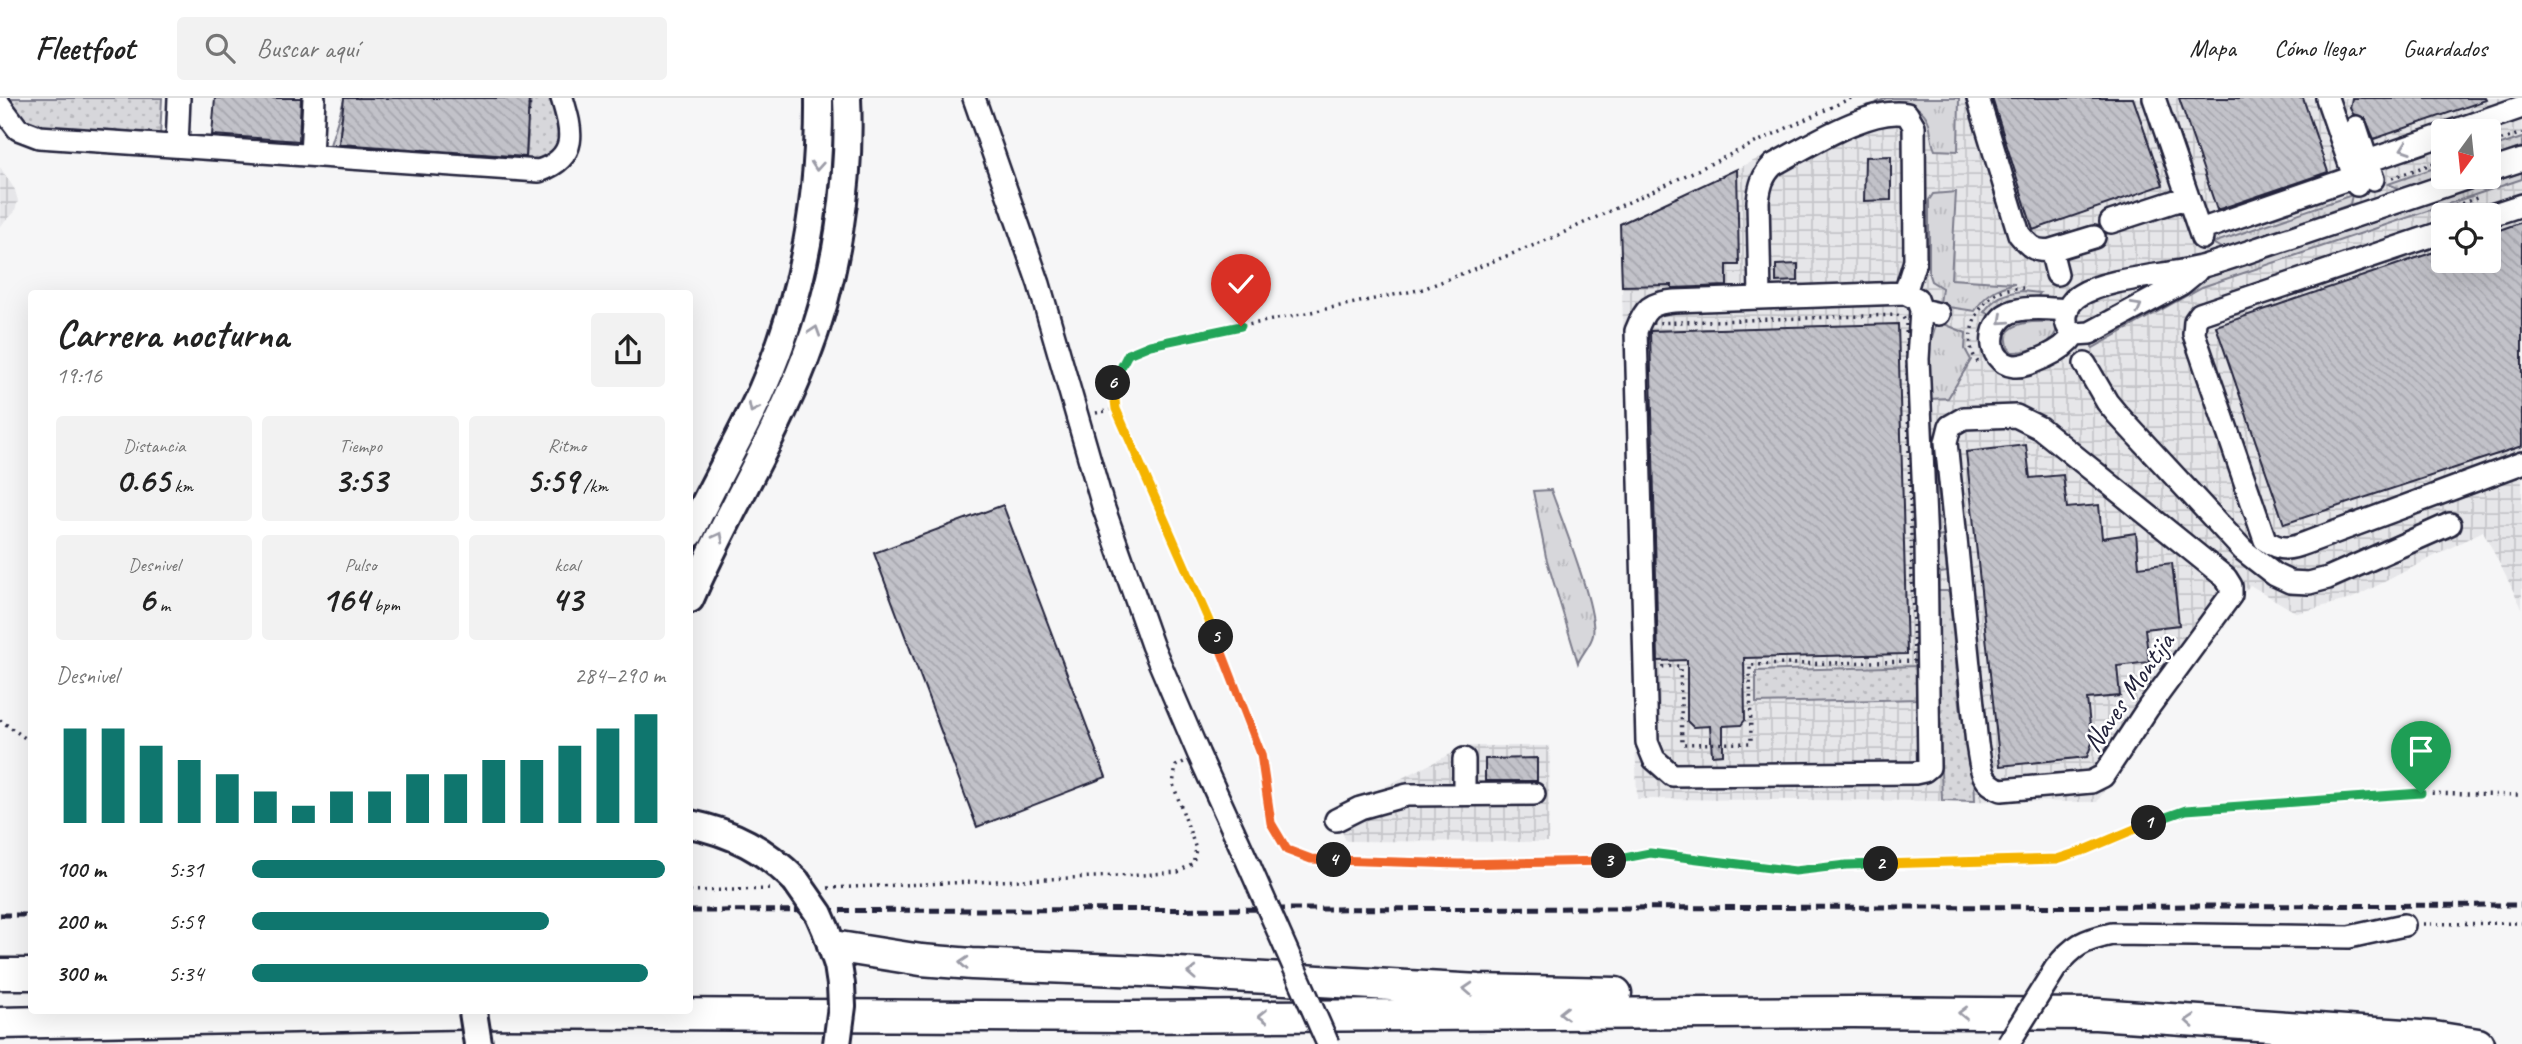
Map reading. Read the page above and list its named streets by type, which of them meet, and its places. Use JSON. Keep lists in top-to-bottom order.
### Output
{
  "streets": {
    "street": ["Naves Montija"]
  },
  "north": "bottom",
  "page": {
    "header": "Fleetfoot",
    "search": "Buscar aquí",
    "nav": ["Mapa", "Cómo llegar", "Guardados"],
    "heading": ["Carrera nocturna", "19:16"],
    "pins": [
      "6",
      "5",
      "1",
      "4",
      "3",
      "2"
    ],
    "stats": [
      ["Distancia", "0.65 km"],
      ["Tiempo", "3:53"],
      ["Ritmo", "5:59 /km"],
      ["Desnivel", "6 m"],
      ["Pulso", "164 bpm"],
      ["kcal", "43"]
    ],
    "chart": ["Desnivel", "284–290 m"],
    "list": [
      {
        "name": "100 m",
        "note": "5:31"
      },
      {
        "name": "200 m",
        "note": "5:59"
      },
      {
        "name": "300 m",
        "note": "5:34"
      }
    ]
  }
}
